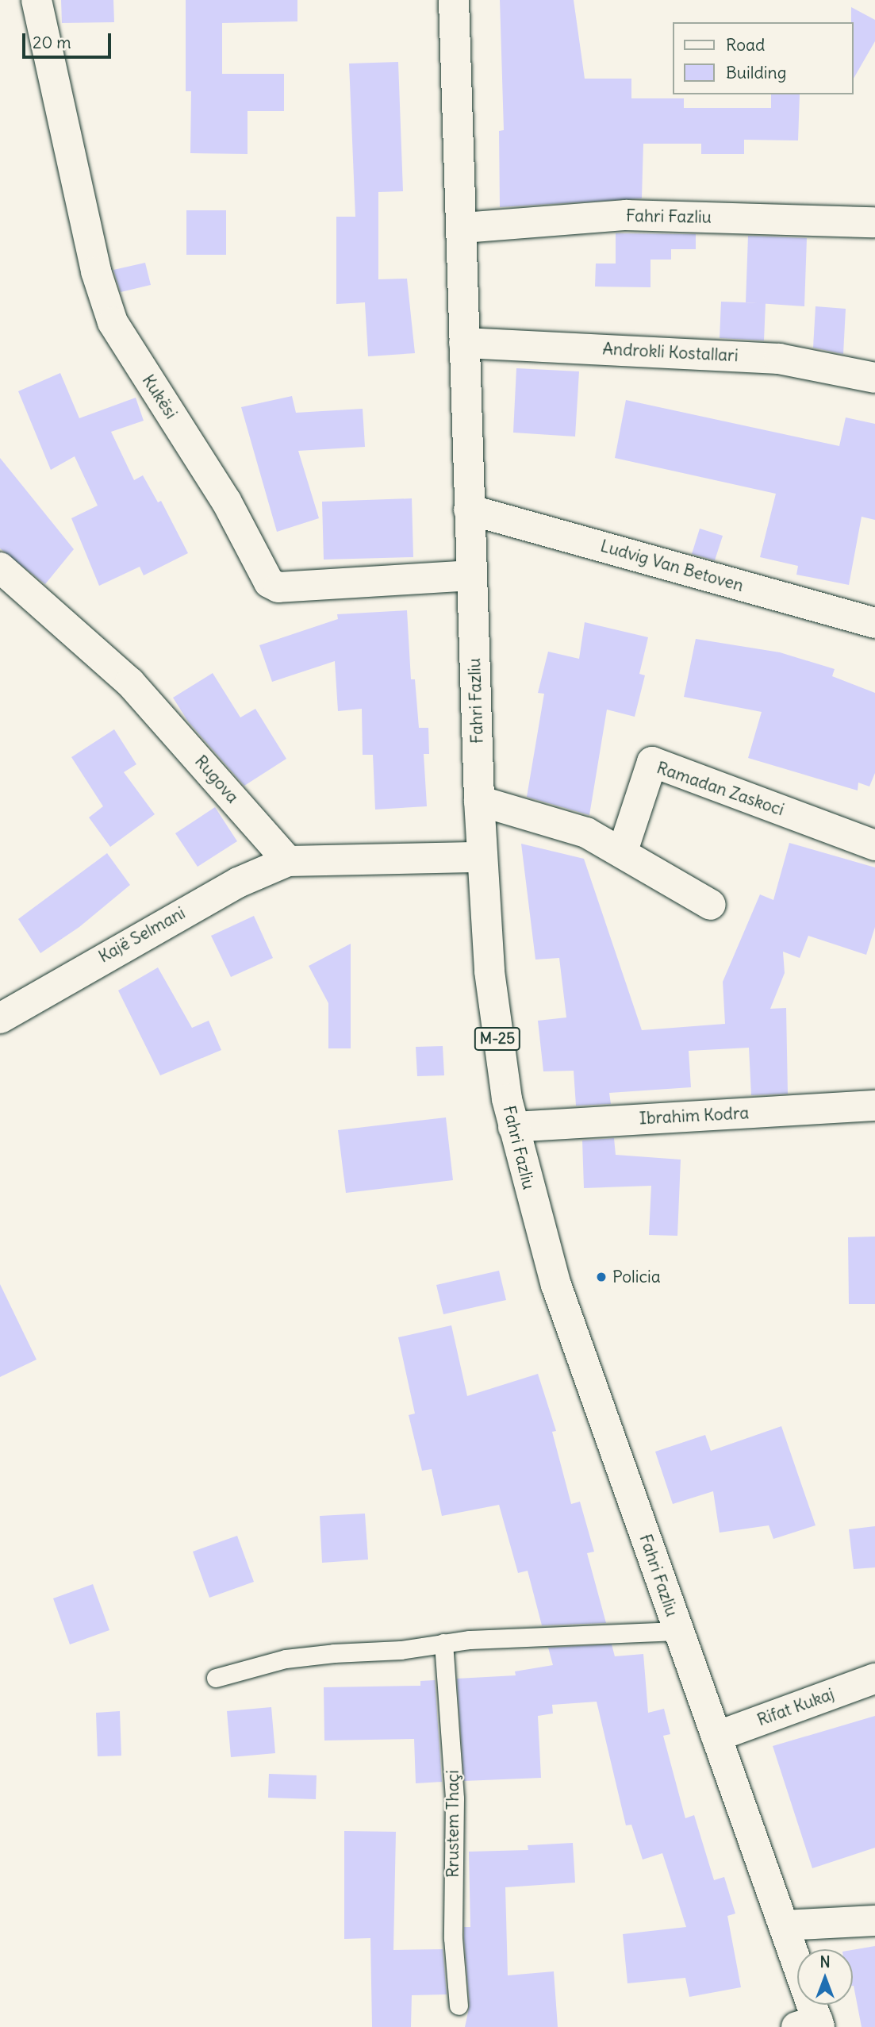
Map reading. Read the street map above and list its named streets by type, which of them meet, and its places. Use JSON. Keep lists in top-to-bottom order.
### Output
{
  "streets": {
    "street": [
      "Fahri Fazliu",
      "Androkli Kostallari",
      "Kukësi",
      "Ludvig Van Betoven",
      "Rugova",
      "Ramadan Zaskoci",
      "Kajë Selmani",
      "M-25",
      "Ibrahim Kodra",
      "Rifat Kukaj"
    ],
    "lane": ["Rrustem Thaçi"]
  },
  "crossings": [
    ["Fahri Fazliu", "Androkli Kostallari"],
    ["Fahri Fazliu", "Kukësi"],
    ["Fahri Fazliu", "Ludvig Van Betoven"],
    ["Fahri Fazliu", "Ibrahim Kodra"],
    ["Fahri Fazliu", "Rifat Kukaj"],
    ["Rugova", "Kajë Selmani"]
  ],
  "places": ["Policia"],
  "legend": ["Road", "Building"],
  "scale_bar": "20 m",
  "north": "top"
}
